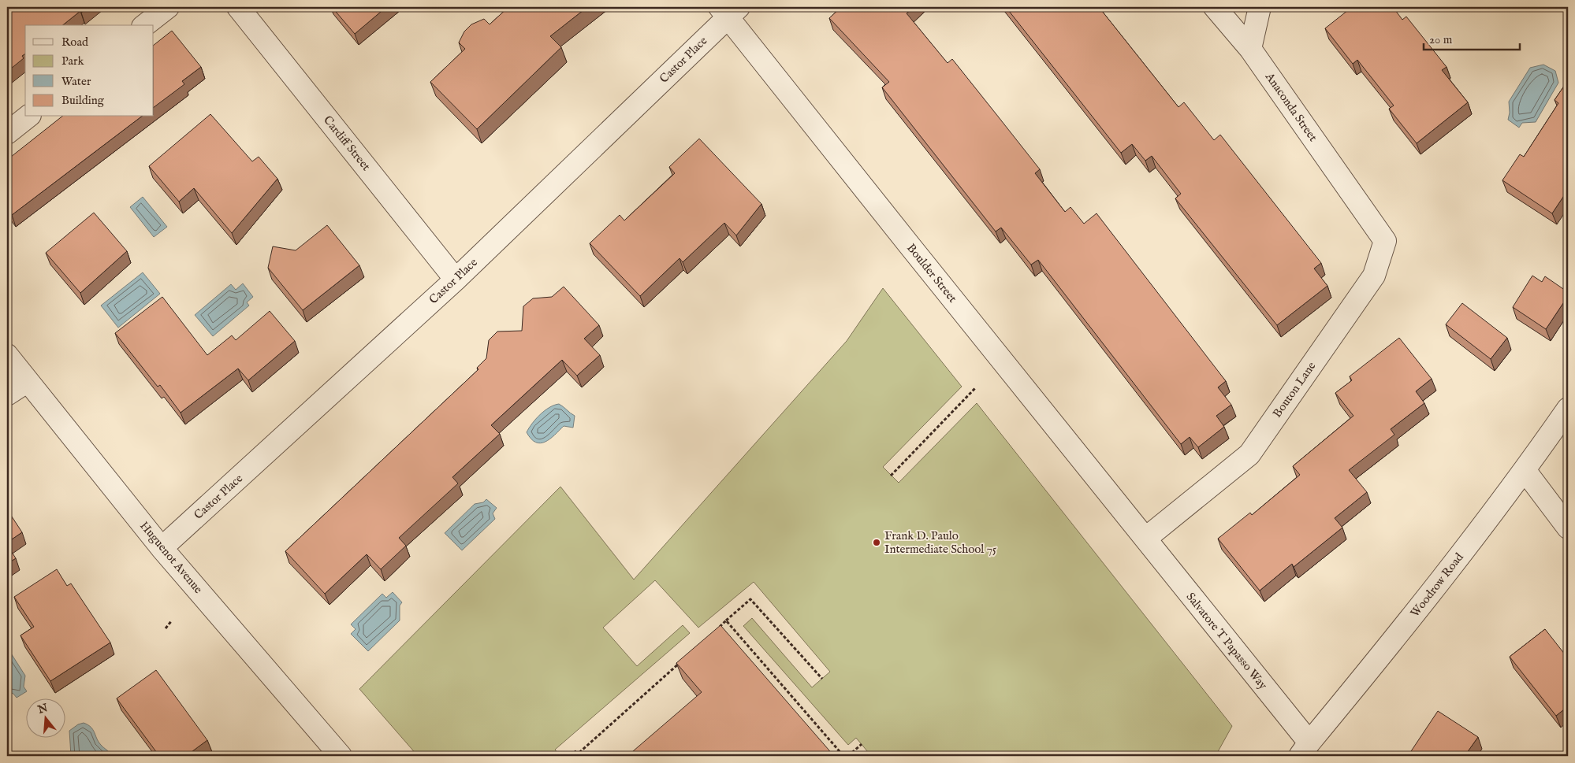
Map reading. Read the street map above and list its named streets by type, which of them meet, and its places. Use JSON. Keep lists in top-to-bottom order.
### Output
{
  "streets": {
    "street": [
      "Castor Place",
      "Anaconda Street",
      "Cardiff Street",
      "Boulder Street",
      "Bouton Lane",
      "Huguenot Avenue",
      "Woodrow Road",
      "Salvatore T Papasso Way"
    ]
  },
  "crossings": [
    ["Castor Place", "Cardiff Street"],
    ["Castor Place", "Boulder Street"],
    ["Castor Place", "Huguenot Avenue"],
    ["Anaconda Street", "Bouton Lane"],
    ["Boulder Street", "Bouton Lane"],
    ["Boulder Street", "Salvatore T Papasso Way"],
    ["Bouton Lane", "Salvatore T Papasso Way"],
    ["Woodrow Road", "Salvatore T Papasso Way"]
  ],
  "places": ["Frank D. Paulo Intermediate School 75"],
  "legend": [
    "Road",
    "Park",
    "Water",
    "Building"
  ],
  "scale_bar": "20 m",
  "north": "top"
}
